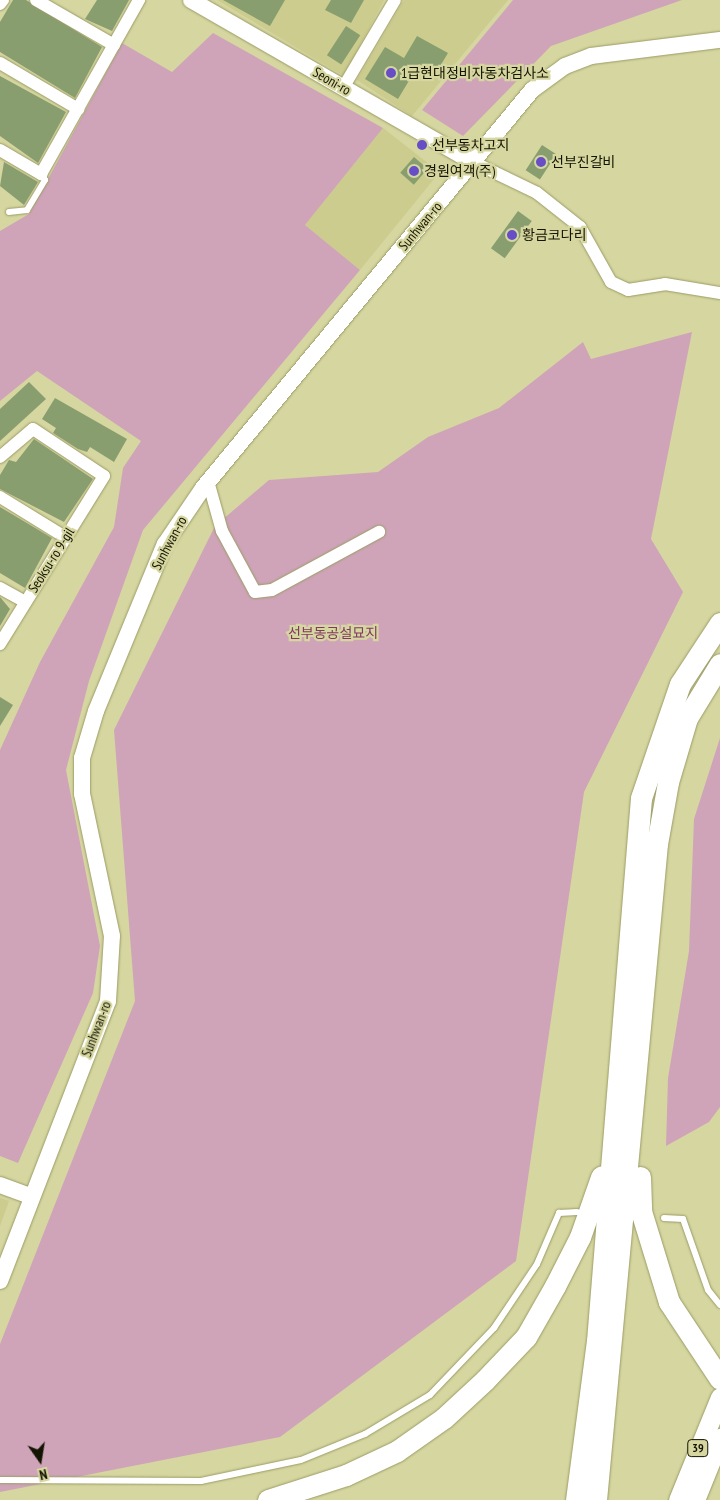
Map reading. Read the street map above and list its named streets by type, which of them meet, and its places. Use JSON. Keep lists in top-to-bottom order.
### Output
{
  "streets": {
    "main road": ["Seoni-ro", "Sunhwan-ro", "39"],
    "street": ["Seoksu-ro 9-gil"]
  },
  "crossings": [
    ["Seoni-ro", "Sunhwan-ro"]
  ],
  "parks": ["선부동공설묘지"],
  "places": [
    "1급현대정비자동차검사소",
    "선부동차고지",
    "선부진갈비",
    "경원여객(주)",
    "황금코다리"
  ],
  "north": "bottom"
}
